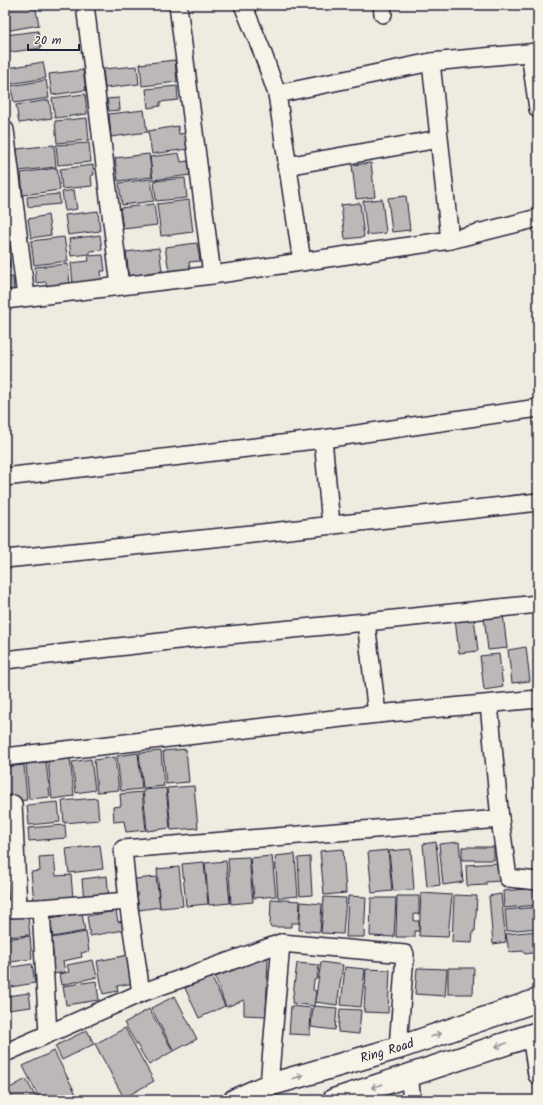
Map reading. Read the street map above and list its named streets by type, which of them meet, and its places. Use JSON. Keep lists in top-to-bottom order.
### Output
{
  "streets": {
    "highway": ["Ring Road"]
  },
  "scale_bar": "20 m"
}
